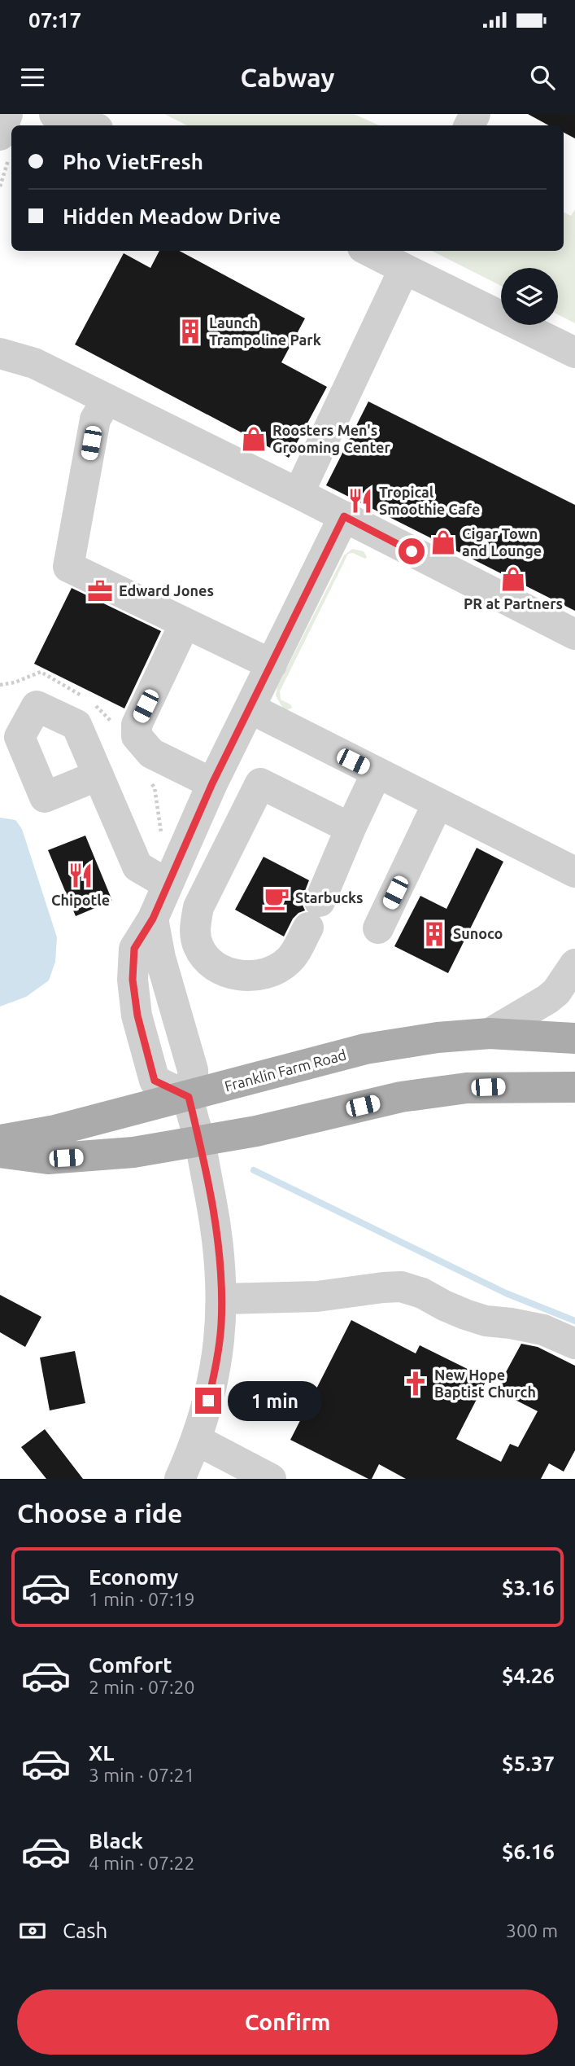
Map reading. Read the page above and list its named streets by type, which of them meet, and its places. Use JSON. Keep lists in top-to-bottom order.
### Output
{
  "streets": {
    "main road": ["Franklin Farm Road"]
  },
  "places": {
    "building": ["Launch Trampoline Park", "Sunoco"],
    "shop": ["Roosters Men's Grooming Center", "Cigar Town and Lounge", "PR at Partners"],
    "restaurant": ["Tropical Smoothie Cafe", "Chipotle"],
    "office": ["Edward Jones"],
    "cafe": ["Starbucks"],
    "church": ["New Hope Baptist Church"]
  },
  "page": {
    "status": "07:17",
    "header": "Cabway",
    "banner": ["Pho VietFresh", "Hidden Meadow Drive"],
    "bubble": "1 min",
    "heading": "Choose a ride",
    "list": [
      {
        "name": "Economy",
        "note": "1 min · 07:19",
        "value": "$3.16"
      },
      {
        "name": "Comfort",
        "note": "2 min · 07:20",
        "value": "$4.26"
      },
      {
        "name": "XL",
        "note": "3 min · 07:21",
        "value": "$5.37"
      },
      {
        "name": "Black",
        "note": "4 min · 07:22",
        "value": "$6.16"
      }
    ],
    "pay": ["Cash", "300 m"],
    "buttons": "Confirm"
  }
}
